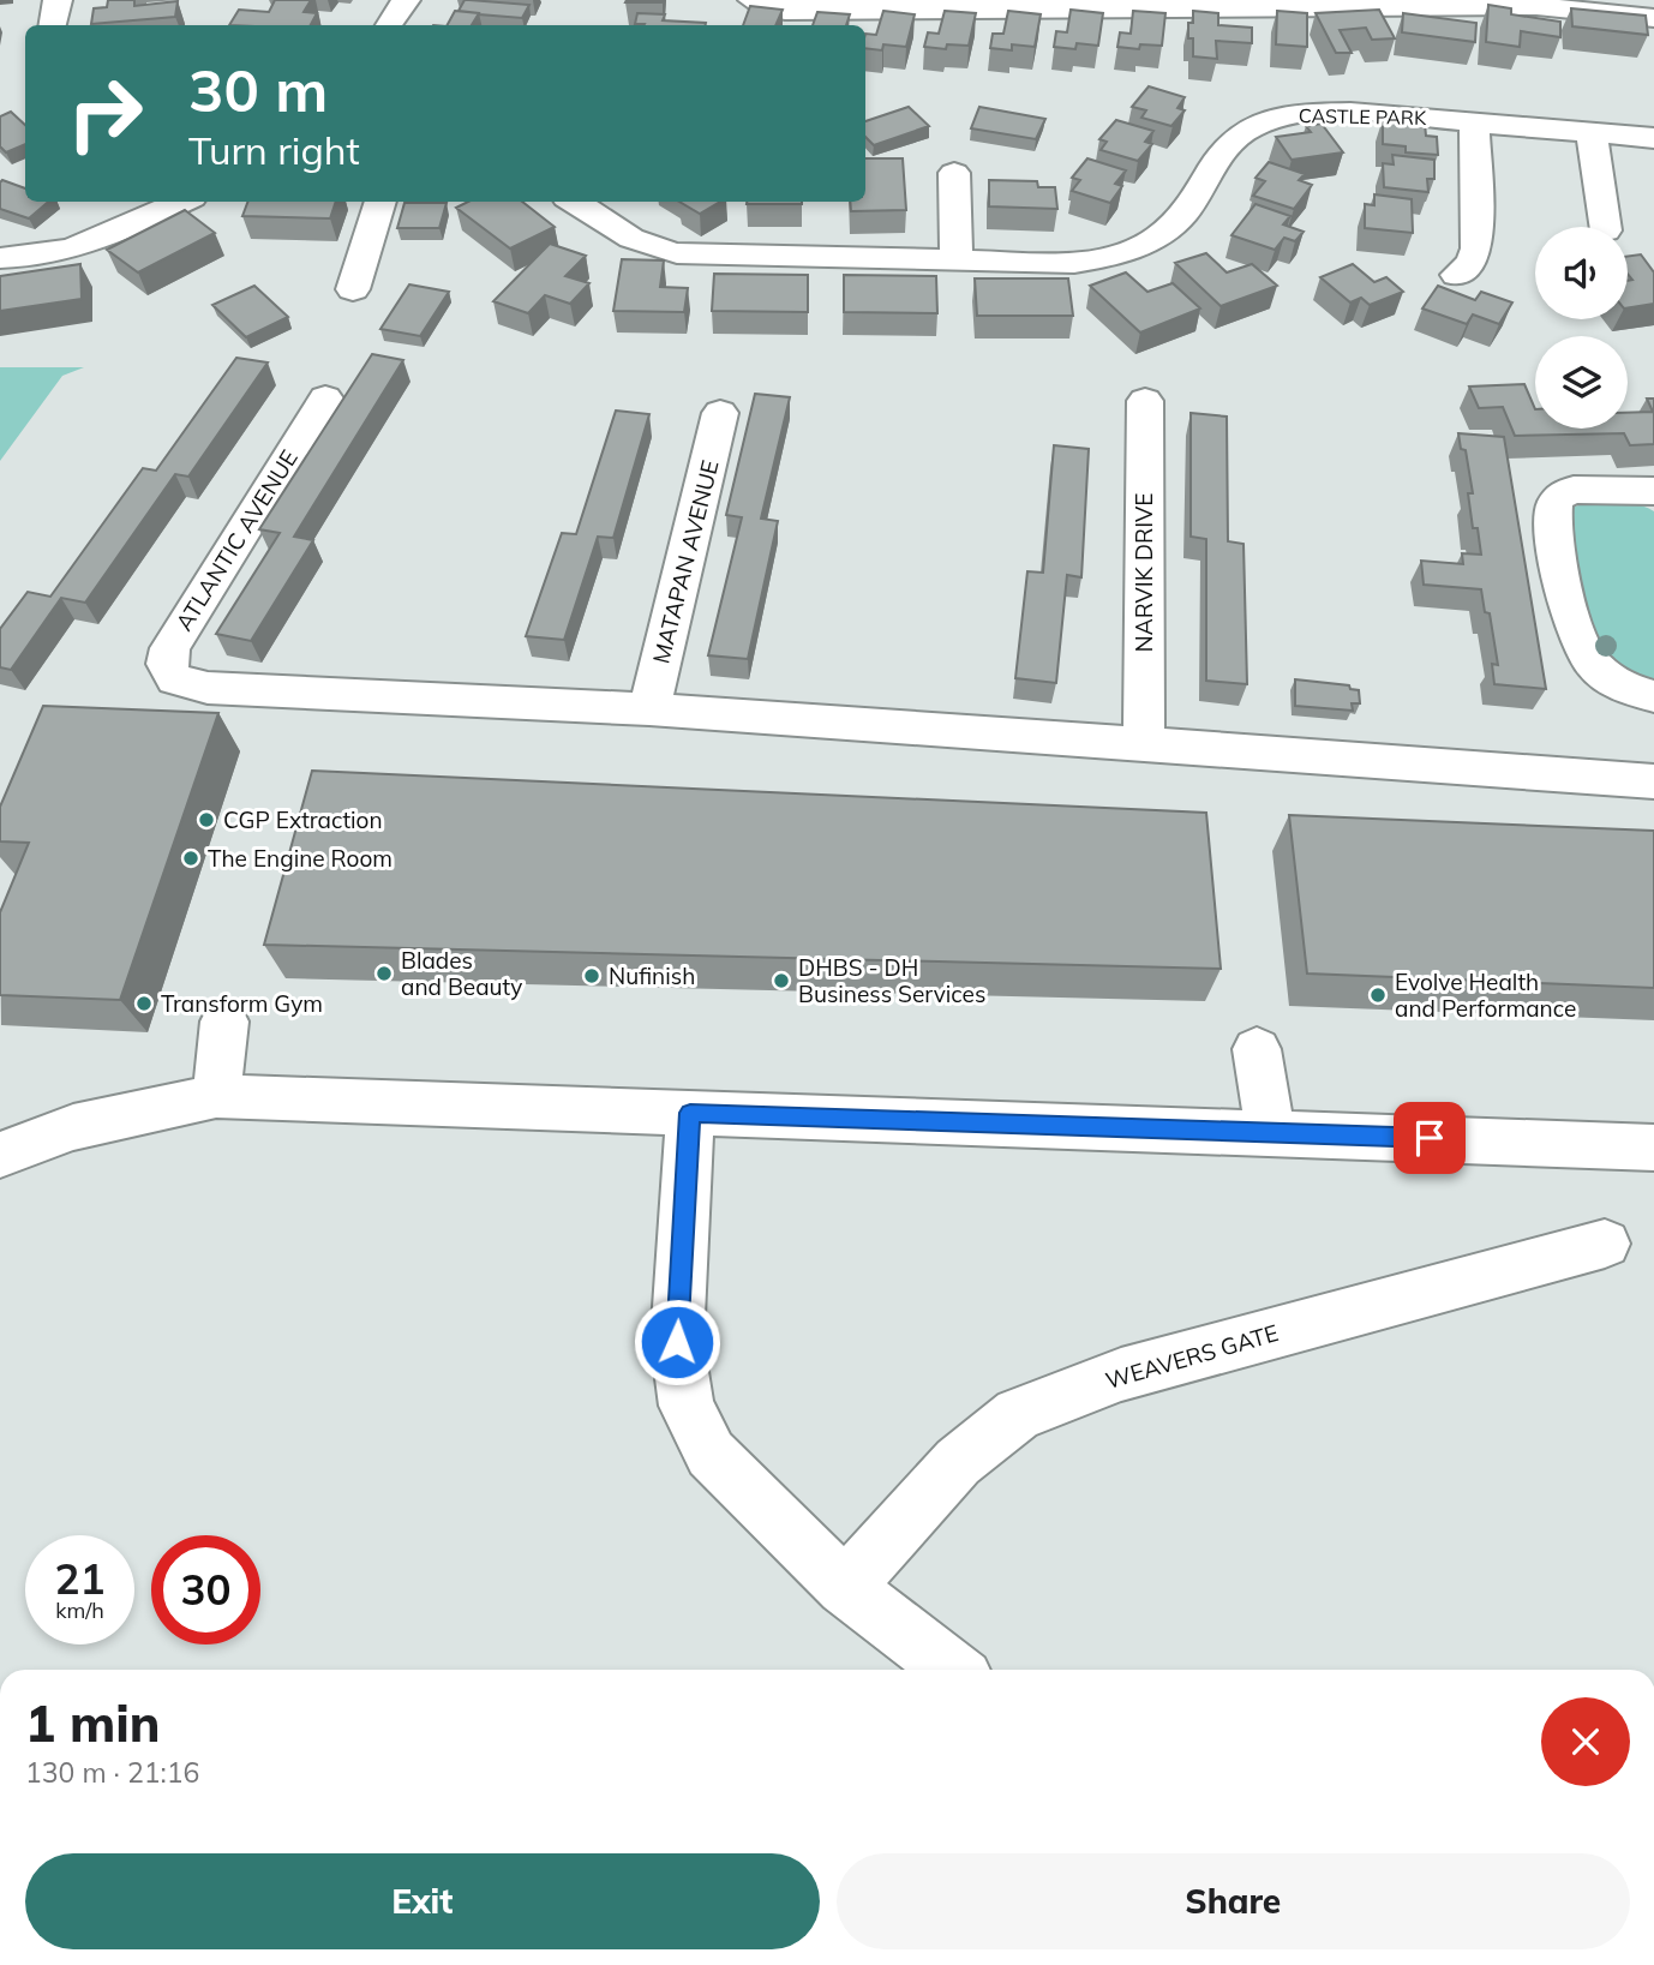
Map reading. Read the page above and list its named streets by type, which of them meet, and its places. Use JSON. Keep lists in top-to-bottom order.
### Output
{
  "streets": {
    "street": [
      "CASTLE PARK",
      "ATLANTIC AVENUE",
      "MATAPAN AVENUE",
      "NARVIK DRIVE",
      "WEAVERS GATE"
    ]
  },
  "crossings": [
    ["ATLANTIC AVENUE", "MATAPAN AVENUE"]
  ],
  "places": [
    "CGP Extraction",
    "The Engine Room",
    "Blades and Beauty",
    "Nufinish",
    "DHBS - DH Business Services",
    "Evolve Health and Performance",
    "Transform Gym"
  ],
  "page": {
    "turn": ["30 m", "Turn right"],
    "speed": "21 km/h",
    "limit": "30",
    "heading": ["1 min", "130 m · 21:16"],
    "buttons": ["Exit", "Share"]
  }
}
